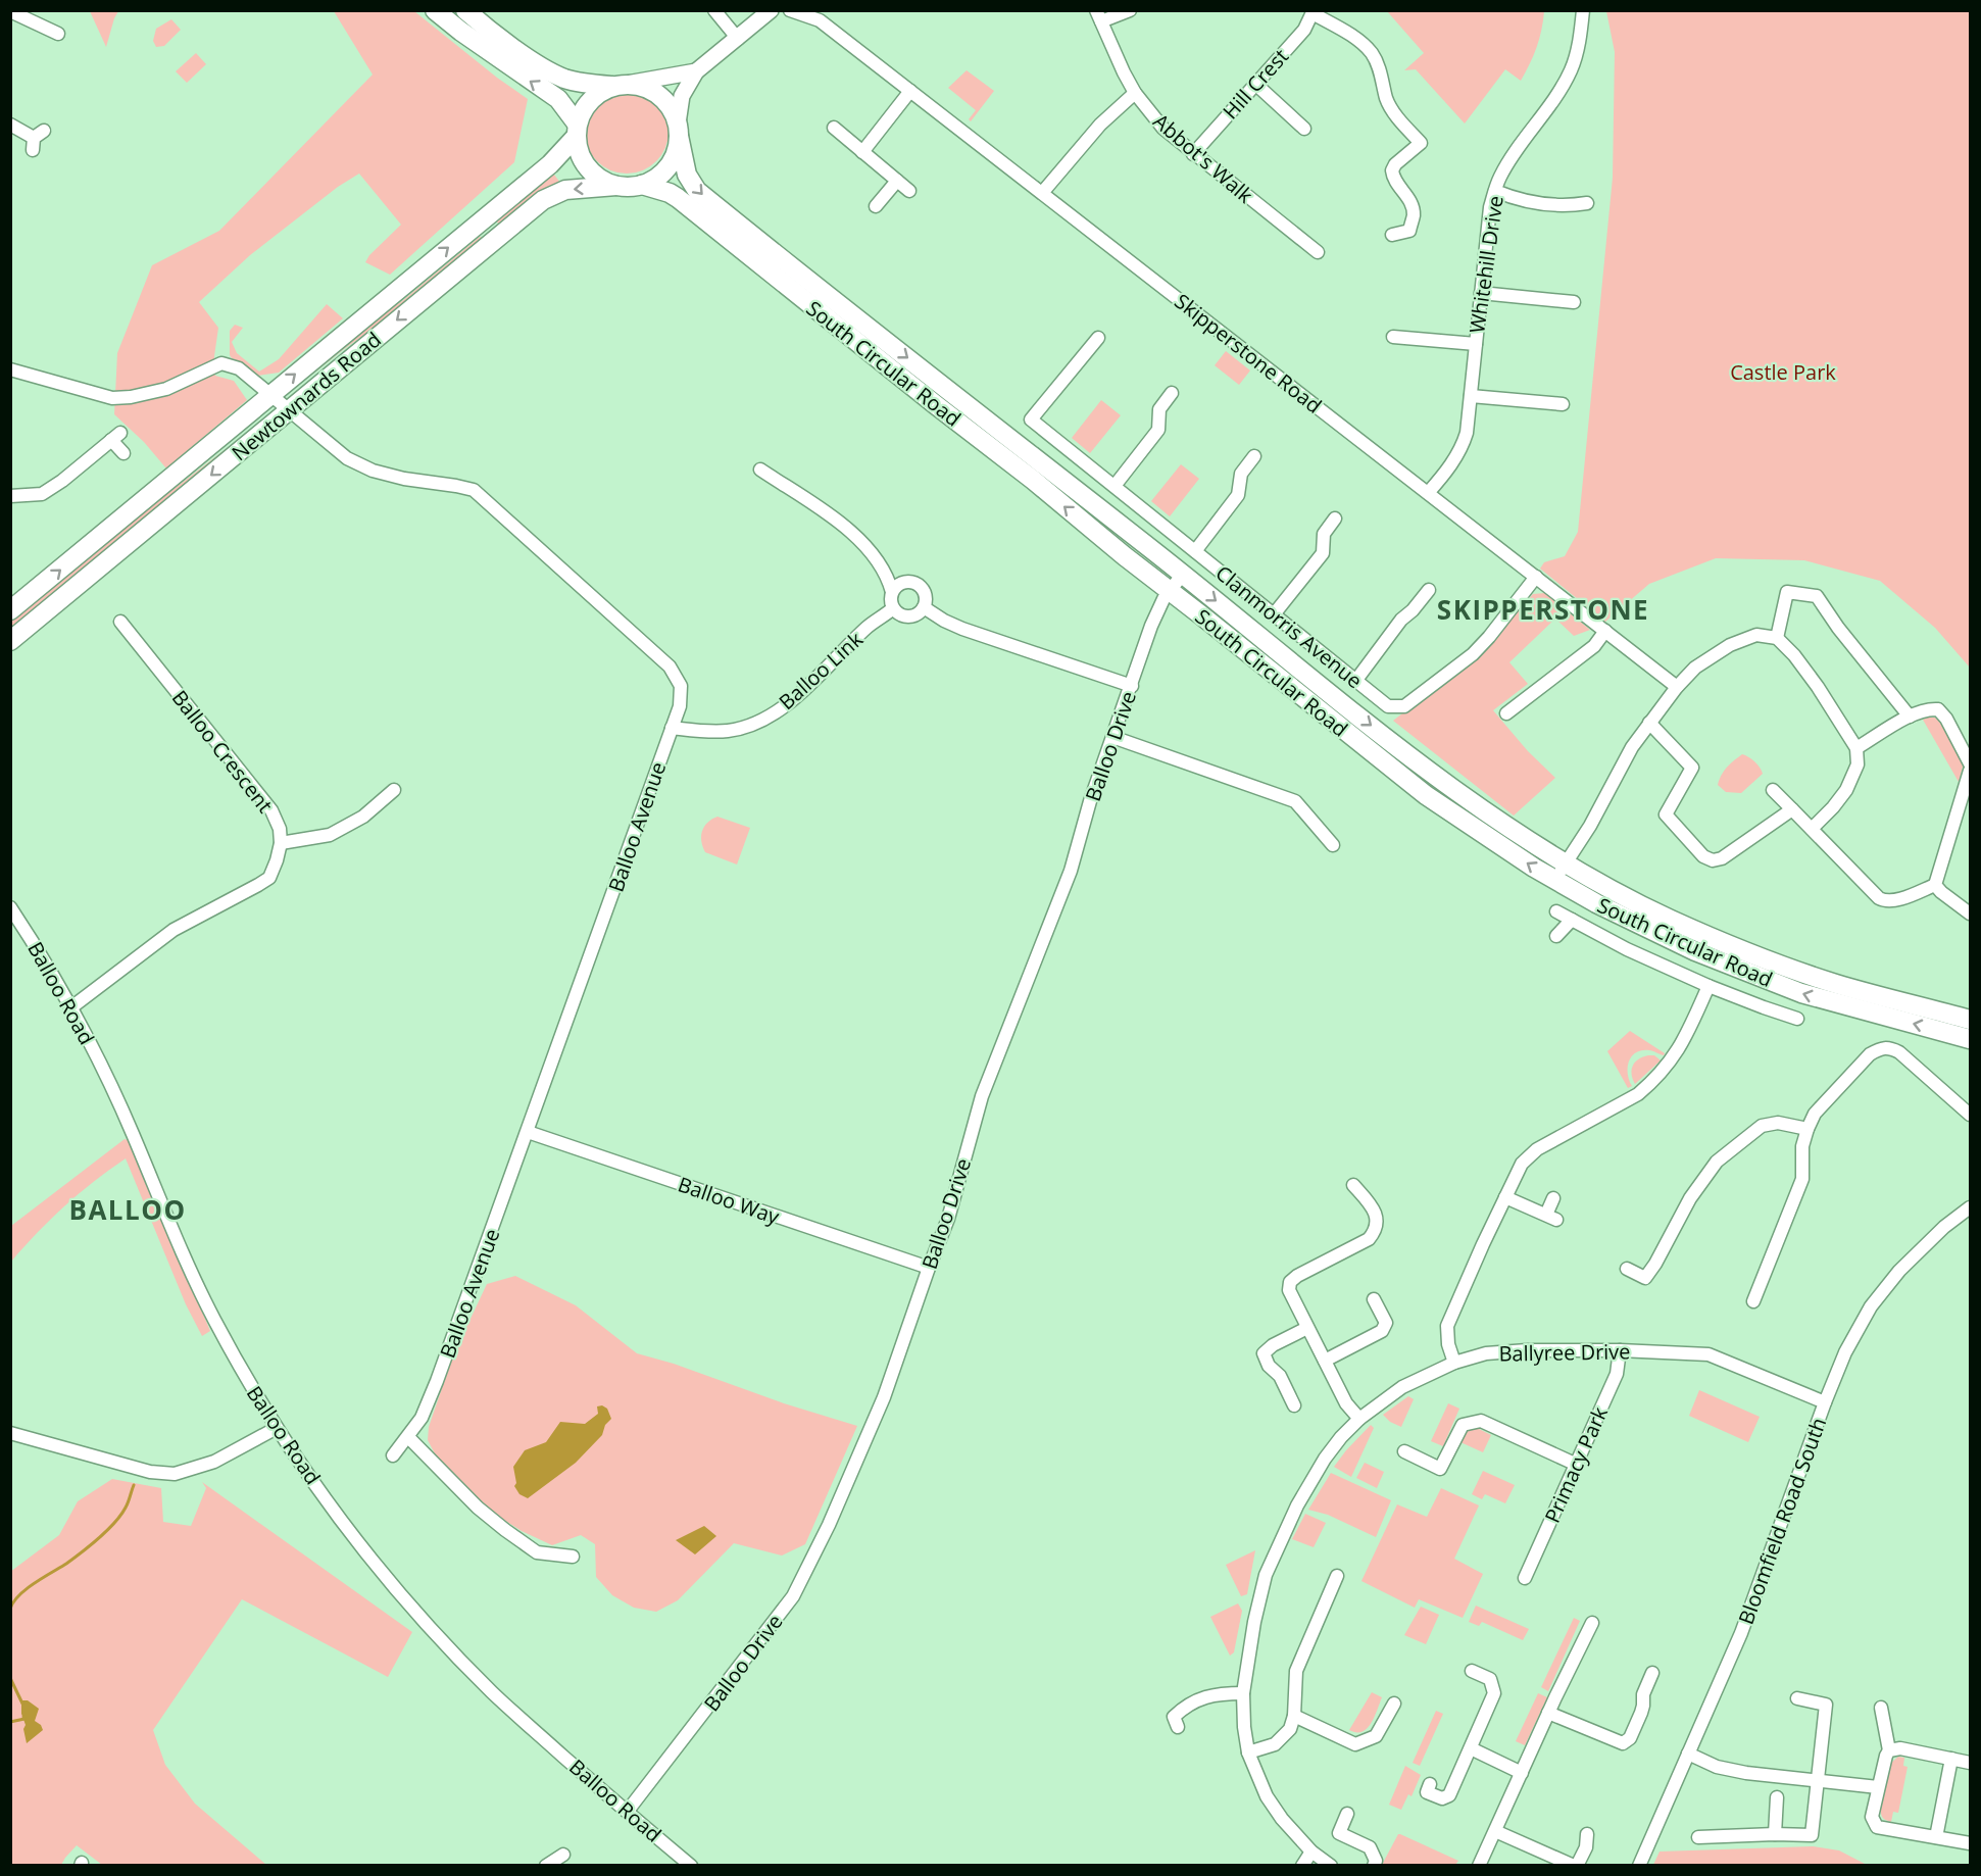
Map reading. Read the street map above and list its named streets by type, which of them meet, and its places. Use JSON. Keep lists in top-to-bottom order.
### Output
{
  "streets": {
    "highway": ["South Circular Road", "Newtownards Road"],
    "street": [
      "Hill Crest",
      "Abbot's Walk",
      "Whitehill Drive",
      "Skipperstone Road",
      "Clanmorris Avenue",
      "Balloo Link",
      "Balloo Drive",
      "Balloo Crescent",
      "Balloo Avenue",
      "Balloo Road",
      "Balloo Way",
      "Ballyree Drive",
      "Primacy Park",
      "Bloomfield Road South"
    ]
  },
  "crossings": [
    ["Hill Crest", "Abbot's Walk"],
    ["Whitehill Drive", "Skipperstone Road"],
    ["Skipperstone Road", "Clanmorris Avenue"],
    ["South Circular Road", "Newtownards Road"],
    ["South Circular Road", "Balloo Drive"],
    ["Newtownards Road", "Balloo Avenue"],
    ["Balloo Link", "Balloo Avenue"],
    ["Balloo Drive", "Balloo Road"],
    ["Balloo Drive", "Balloo Way"],
    ["Balloo Avenue", "Balloo Way"],
    ["Ballyree Drive", "Primacy Park"],
    ["Ballyree Drive", "Bloomfield Road South"]
  ],
  "districts": ["SKIPPERSTONE", "BALLOO"],
  "parks": ["Castle Park"]
}
